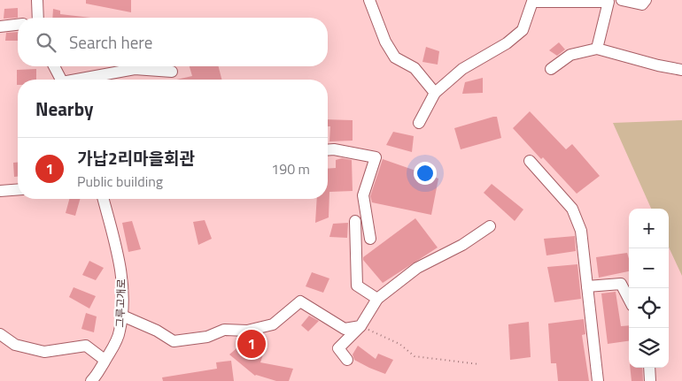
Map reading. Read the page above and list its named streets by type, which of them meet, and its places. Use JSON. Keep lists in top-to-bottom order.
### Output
{
  "streets": {
    "street": ["그루고개로"]
  },
  "page": {
    "search": "Search here",
    "heading": "Nearby",
    "list": [
      {
        "mark": "1",
        "name": "가납2리마을회관",
        "note": "Public building",
        "value": "190 m"
      }
    ],
    "map_buttons": ["+", "−"],
    "pins": "1"
  }
}
